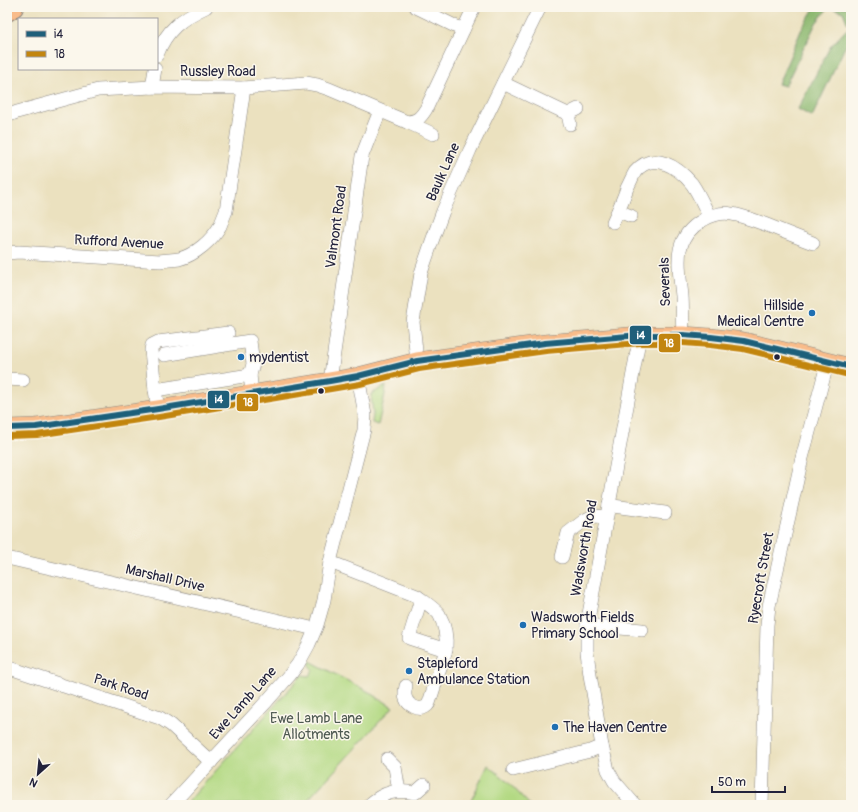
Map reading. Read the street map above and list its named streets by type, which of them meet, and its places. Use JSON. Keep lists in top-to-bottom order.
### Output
{
  "streets": {
    "street": [
      "Russley Road",
      "Baulk Lane",
      "Valmont Road",
      "Rufford Avenue",
      "Severals",
      "Wadsworth Road",
      "Marshall Drive",
      "Ryecroft Street",
      "Park Road",
      "Ewe Lamb Lane"
    ]
  },
  "crossings": [
    ["Russley Road", "Valmont Road"],
    ["Russley Road", "Rufford Avenue"],
    ["Marshall Drive", "Ewe Lamb Lane"],
    ["Park Road", "Ewe Lamb Lane"]
  ],
  "parks": ["Ewe Lamb Lane Allotments"],
  "places": [
    "Hillside Medical Centre",
    "mydentist",
    "Wadsworth Fields Primary School",
    "Stapleford Ambulance Station",
    "The Haven Centre"
  ],
  "lines": ["transit line i4", "transit line 18"],
  "legend": ["i4", "18"],
  "scale_bar": "50 m",
  "north": "bottom left"
}
